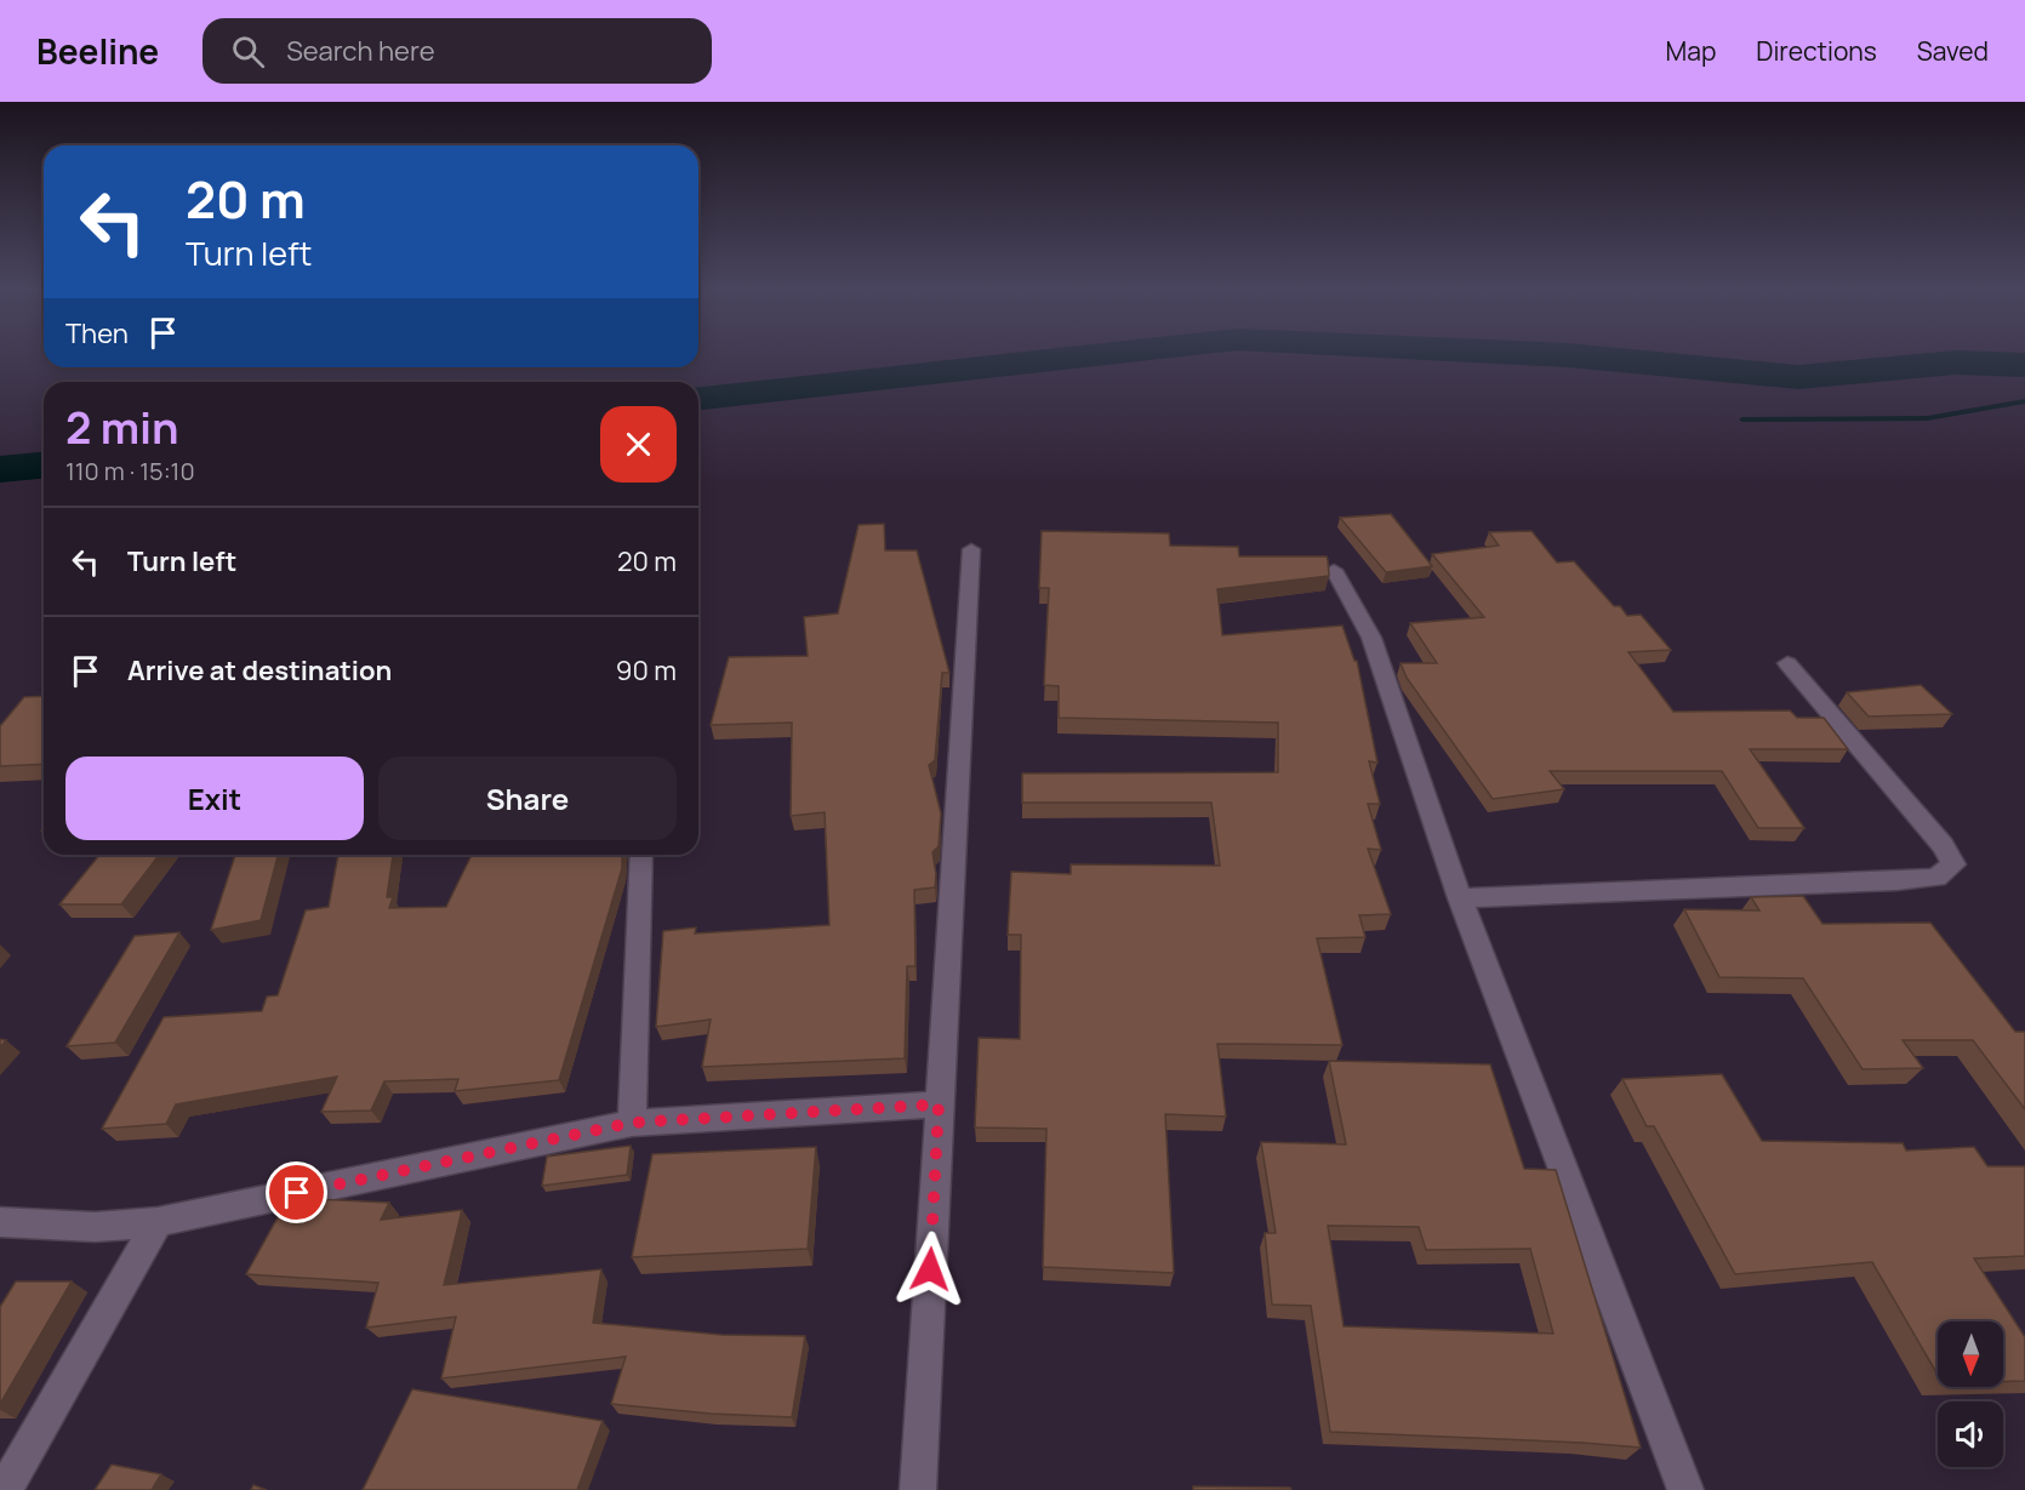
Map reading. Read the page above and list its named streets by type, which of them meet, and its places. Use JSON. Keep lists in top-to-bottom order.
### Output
{
  "north": "bottom",
  "page": {
    "header": "Beeline",
    "search": "Search here",
    "nav": ["Map", "Directions", "Saved"],
    "turn": ["20 m", "Turn left"],
    "then": "Then",
    "heading": ["2 min", "110 m · 15:10"],
    "list": [
      {
        "name": "Turn left",
        "value": "20 m"
      },
      {
        "name": "Arrive at destination",
        "value": "90 m"
      }
    ],
    "buttons": ["Exit", "Share"]
  }
}
